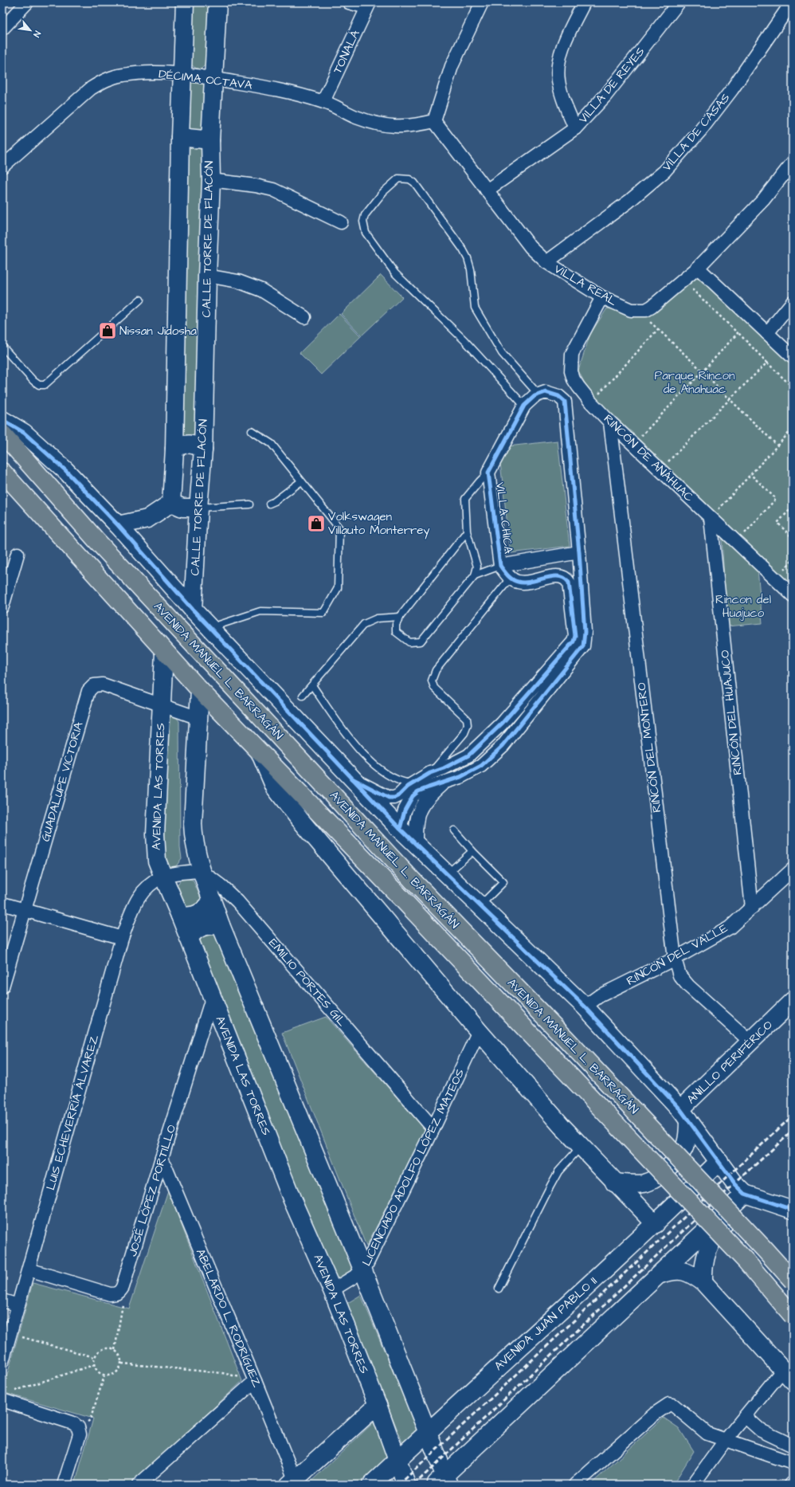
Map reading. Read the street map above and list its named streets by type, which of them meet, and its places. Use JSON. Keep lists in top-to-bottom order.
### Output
{
  "streets": {
    "highway": ["AVENIDA MANUEL L. BARRAGÁN"],
    "street": [
      "TONALÁ",
      "DÉCIMA OCTAVA",
      "VILLA DE REYES",
      "VILLA DE CASAS",
      "CALLE TORRE DE FLACÓN",
      "VILLA REAL",
      "RINCÓN DE ANÁHUAC",
      "VILLA CHICA",
      "RINCÓN DEL HUAJUCO",
      "RINCÓN DEL MONTERO",
      "GUADALUPE VICTORIA",
      "AVENIDA LAS TORRES",
      "RINCÓN DEL VALLE",
      "EMILIO PORTES GIL",
      "ANILLO PERIFÉRICO",
      "LUIS ECHEVERRÍA ÁLVAREZ",
      "LICENCIADO ADOLFO LÓPEZ MATEOS",
      "JOSÉ LÓPEZ PORTILLO",
      "ABELARDO L. RODRÍGUEZ",
      "AVENIDA JUAN PABLO II"
    ]
  },
  "crossings": [
    ["TONALÁ", "DÉCIMA OCTAVA"],
    ["DÉCIMA OCTAVA", "CALLE TORRE DE FLACÓN"],
    ["DÉCIMA OCTAVA", "VILLA REAL"],
    ["VILLA DE REYES", "VILLA REAL"],
    ["VILLA DE CASAS", "VILLA REAL"],
    ["VILLA REAL", "RINCÓN DE ANÁHUAC"],
    ["RINCÓN DE ANÁHUAC", "RINCÓN DEL HUAJUCO"],
    ["RINCÓN DE ANÁHUAC", "RINCÓN DEL MONTERO"],
    ["AVENIDA MANUEL L. BARRAGÁN", "AVENIDA LAS TORRES"],
    ["RINCÓN DEL HUAJUCO", "RINCÓN DEL VALLE"],
    ["RINCÓN DEL MONTERO", "RINCÓN DEL VALLE"],
    ["RINCÓN DEL MONTERO", "ANILLO PERIFÉRICO"],
    ["GUADALUPE VICTORIA", "AVENIDA LAS TORRES"],
    ["AVENIDA LAS TORRES", "LUIS ECHEVERRÍA ÁLVAREZ"],
    ["AVENIDA LAS TORRES", "LICENCIADO ADOLFO LÓPEZ MATEOS"],
    ["AVENIDA LAS TORRES", "JOSÉ LÓPEZ PORTILLO"],
    ["AVENIDA LAS TORRES", "AVENIDA JUAN PABLO II"],
    ["EMILIO PORTES GIL", "LICENCIADO ADOLFO LÓPEZ MATEOS"],
    ["JOSÉ LÓPEZ PORTILLO", "ABELARDO L. RODRÍGUEZ"]
  ],
  "parks": ["Parque Rincon de Anahuac", "Rincon del Huajuco"],
  "places": {
    "shop": ["Nissan Jidosha", "Volkswagen Villauto Monterrey"]
  },
  "north": "bottom right"
}
